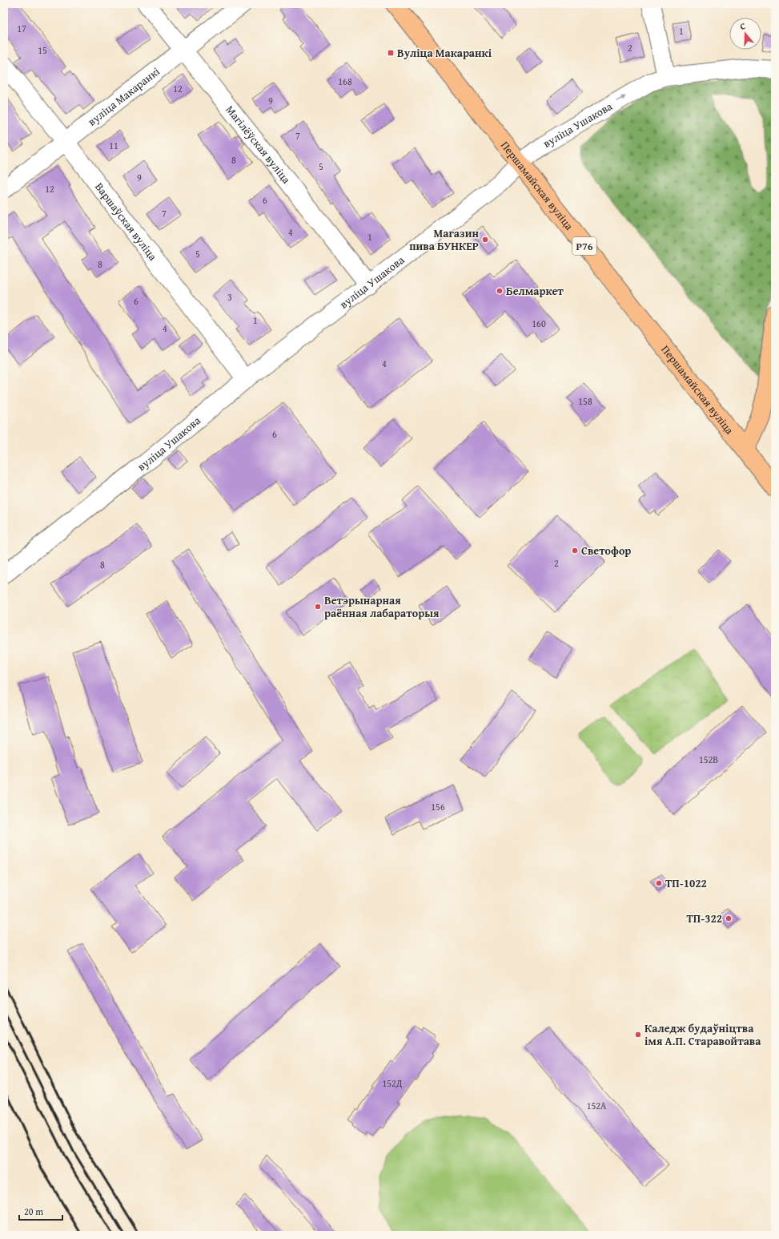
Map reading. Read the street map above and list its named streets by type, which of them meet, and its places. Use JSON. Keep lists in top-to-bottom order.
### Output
{
  "streets": {
    "main road": ["Першамайская вуліца", "Р76"],
    "street": [
      "вуліца Макаранкі",
      "вуліца Ушакова",
      "Магілёўская вуліца",
      "Варшаўская вуліца"
    ]
  },
  "crossings": [
    ["вуліца Макаранкі", "Магілёўская вуліца"],
    ["вуліца Макаранкі", "Варшаўская вуліца"],
    ["вуліца Ушакова", "Магілёўская вуліца"],
    ["вуліца Ушакова", "Першамайская вуліца"],
    ["вуліца Ушакова", "Варшаўская вуліца"]
  ],
  "places": {
    "transit": ["Вуліца Макаранкі"],
    "other": [
      "Магазин пива БУНКЕР",
      "Белмаркет",
      "Светофор",
      "Ветэрынарная раённая лабараторыя",
      "ТП-1022",
      "ТП-322",
      "Каледж будаўніцтва імя А.П. Старавойтава"
    ]
  },
  "house_numbers": [
    "17",
    "1",
    "2",
    "15",
    "168",
    "12",
    "9",
    "7",
    "11",
    "8",
    "5",
    "9",
    "12",
    "6",
    "7",
    "4",
    "1",
    "5",
    "8",
    "3",
    "6",
    "1",
    "160",
    "4",
    "4",
    "158",
    "6",
    "2",
    "8",
    "152В",
    "156",
    "152Д",
    "152А"
  ],
  "scale_bar": "20 m",
  "north": "top"
}
